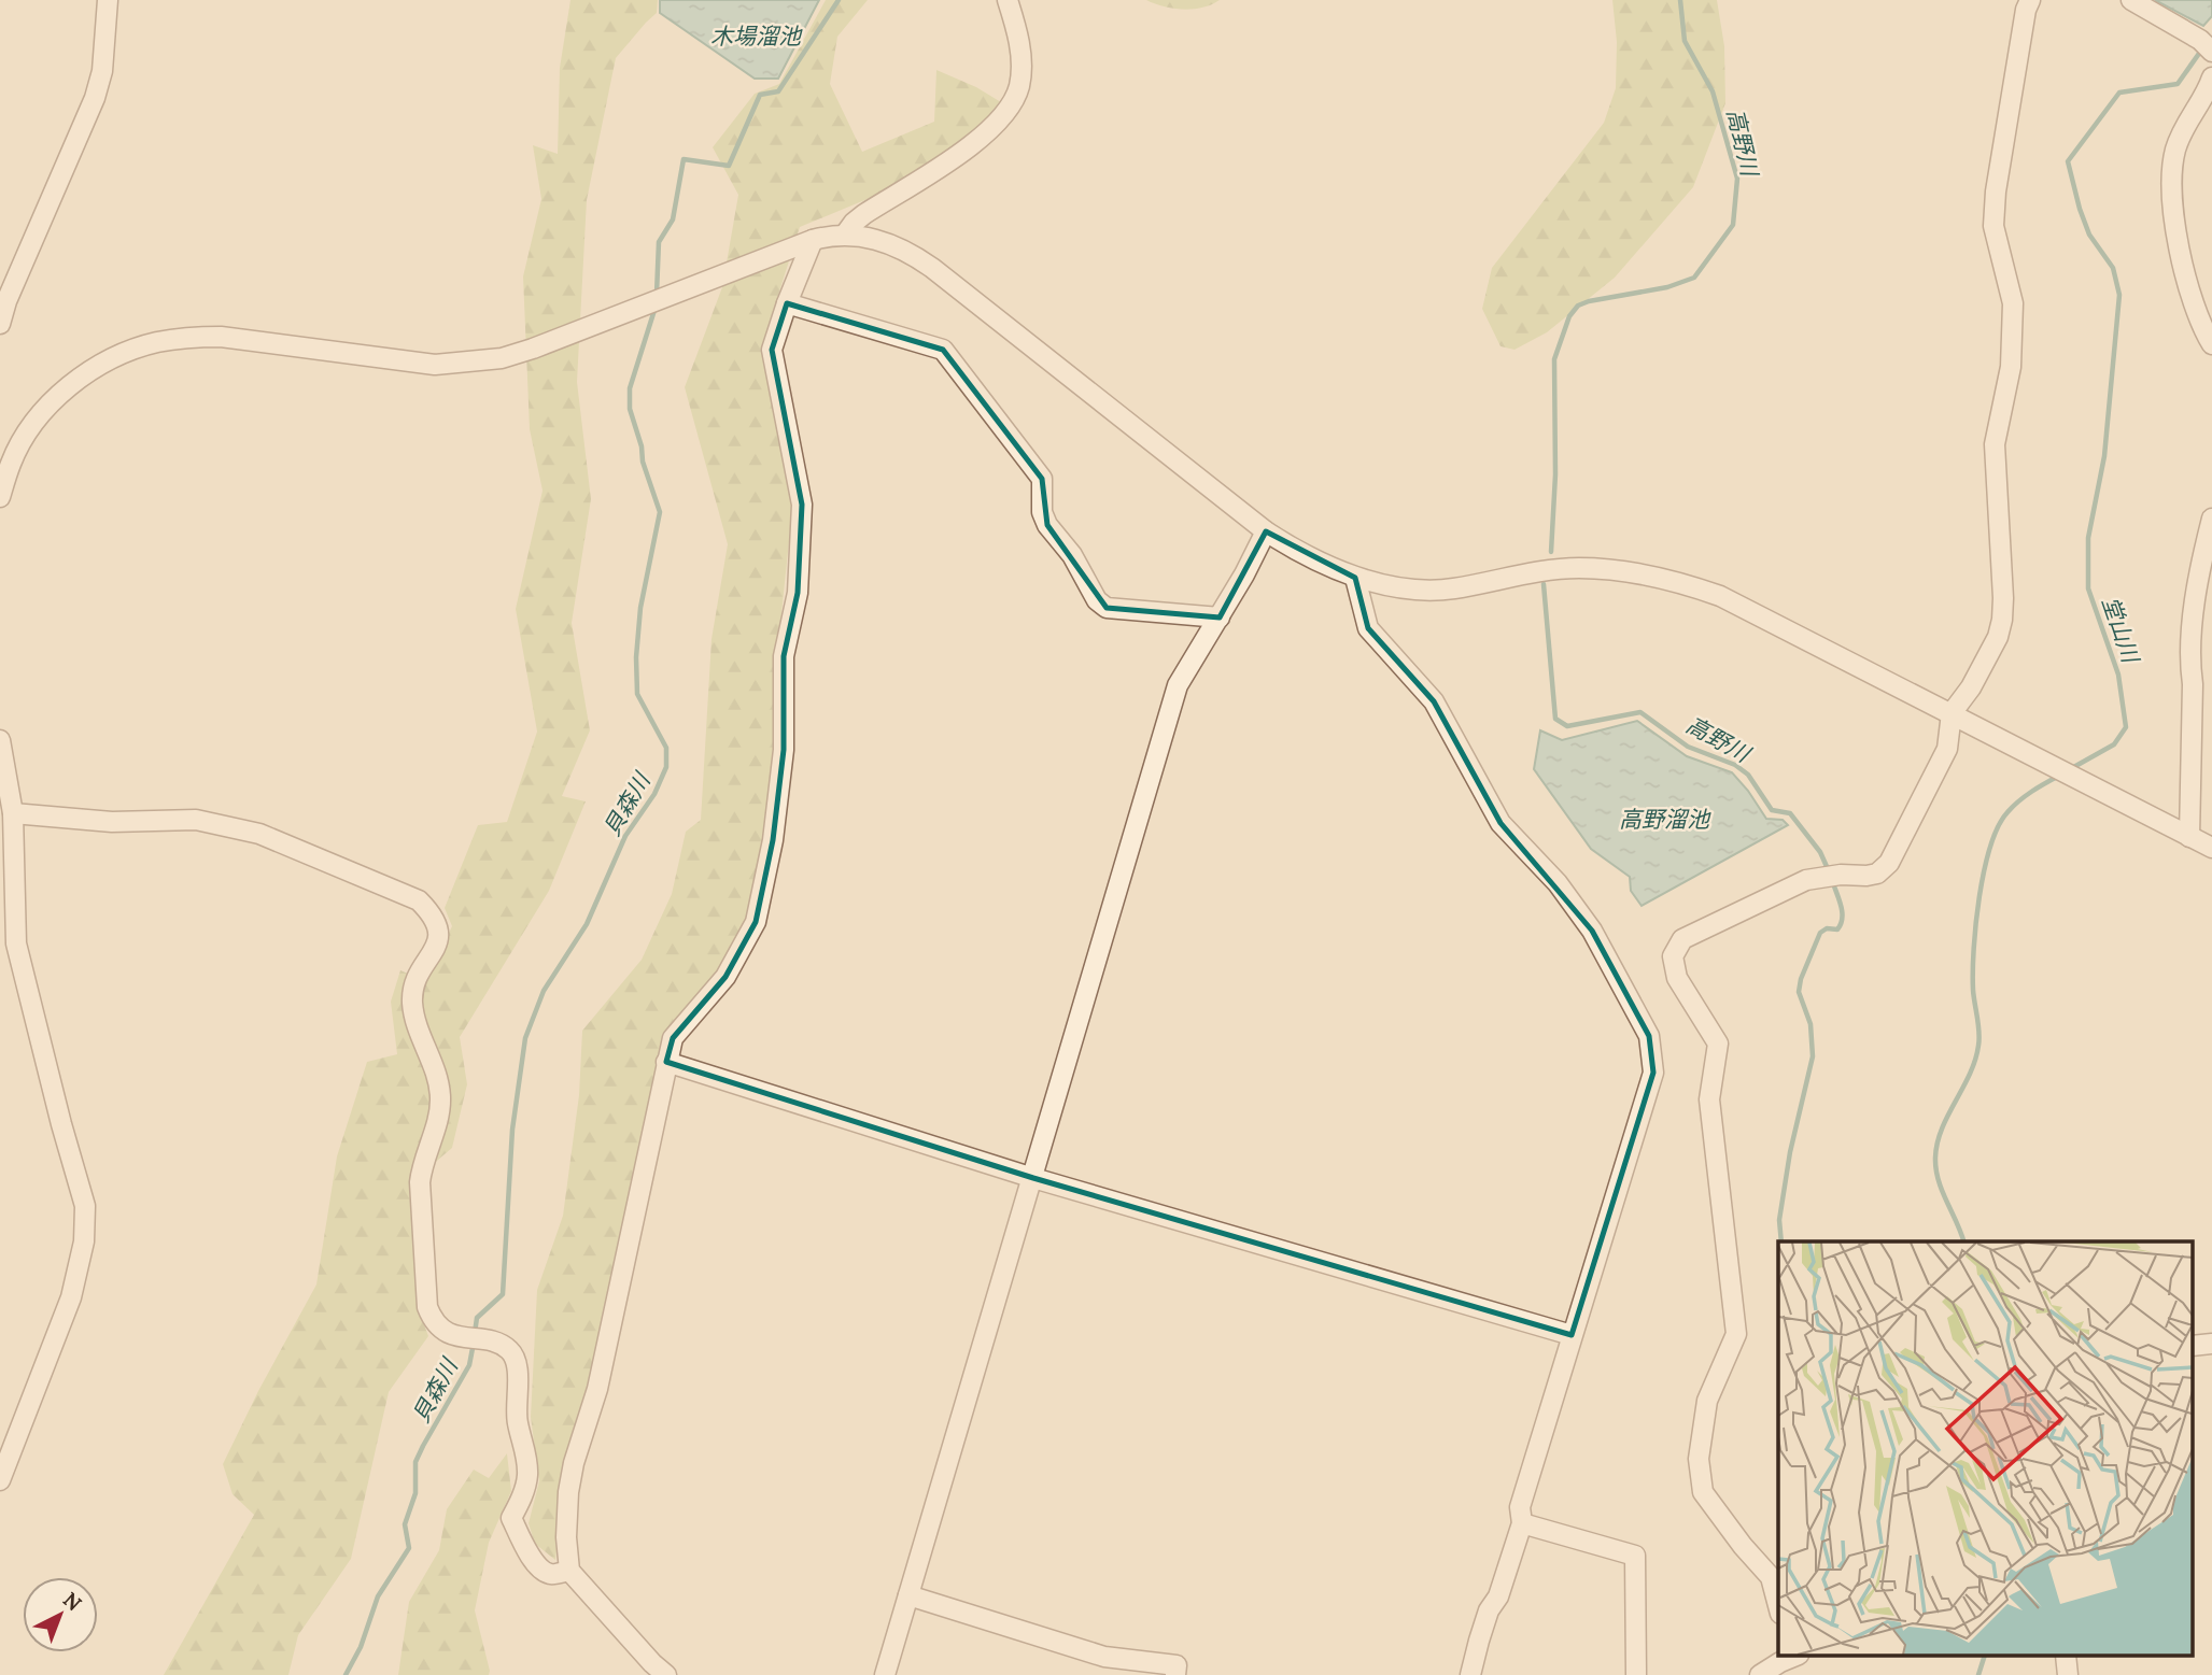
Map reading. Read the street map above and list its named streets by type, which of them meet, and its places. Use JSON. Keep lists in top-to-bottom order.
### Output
{
  "water": [
    "木場溜池",
    "高野川",
    "堂山川",
    "貝森川",
    "高野溜池"
  ],
  "north": "top right"
}
